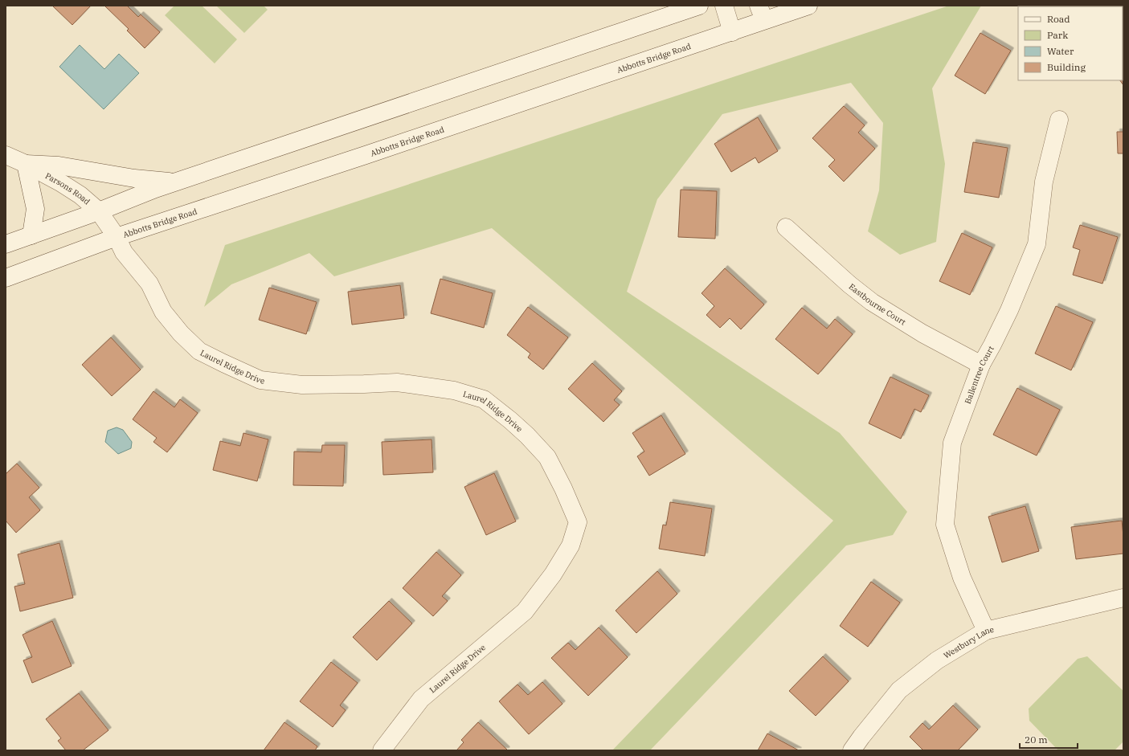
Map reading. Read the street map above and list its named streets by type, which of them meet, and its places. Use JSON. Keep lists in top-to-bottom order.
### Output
{
  "streets": {
    "street": [
      "Abbotts Bridge Road",
      "Parsons Road",
      "Eastbourne Court",
      "Laurel Ridge Drive",
      "Ballentree Court",
      "Westbury Lane"
    ]
  },
  "crossings": [
    ["Abbotts Bridge Road", "Parsons Road"],
    ["Abbotts Bridge Road", "Laurel Ridge Drive"],
    ["Parsons Road", "Laurel Ridge Drive"],
    ["Eastbourne Court", "Ballentree Court"],
    ["Ballentree Court", "Westbury Lane"]
  ],
  "legend": [
    "Road",
    "Park",
    "Water",
    "Building"
  ],
  "scale_bar": "20 m"
}
